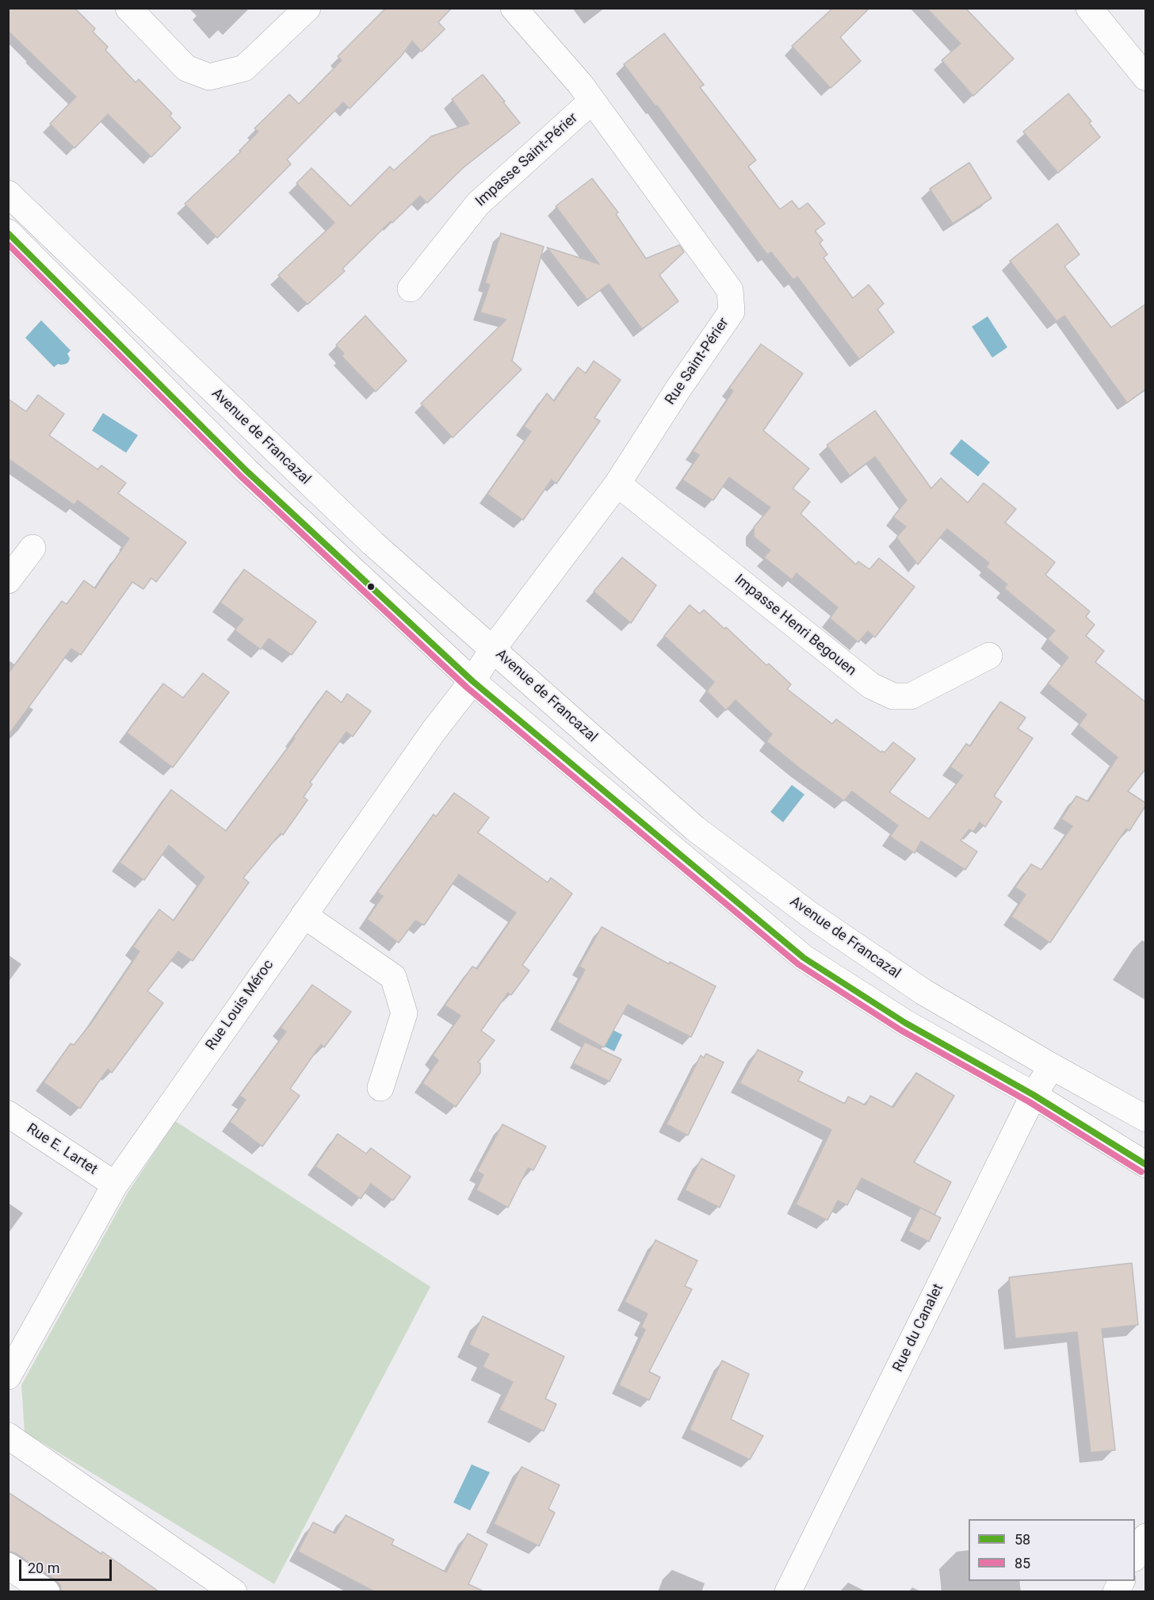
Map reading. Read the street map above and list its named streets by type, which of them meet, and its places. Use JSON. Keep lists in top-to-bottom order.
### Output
{
  "streets": {
    "street": [
      "Impasse Saint-Périer",
      "Rue Saint-Périer",
      "Avenue de Francazal",
      "Impasse Henri Begouen",
      "Rue Louis Méroc",
      "Rue E. Lartet",
      "Rue du Canalet"
    ]
  },
  "crossings": [
    ["Impasse Saint-Périer", "Rue Saint-Périer"],
    ["Rue Saint-Périer", "Avenue de Francazal"],
    ["Rue Saint-Périer", "Impasse Henri Begouen"],
    ["Rue Saint-Périer", "Rue Louis Méroc"],
    ["Avenue de Francazal", "Rue Louis Méroc"],
    ["Avenue de Francazal", "Rue du Canalet"],
    ["Rue Louis Méroc", "Rue E. Lartet"]
  ],
  "lines": ["transit line 58", "transit line 85"],
  "legend": ["58", "85"],
  "scale_bar": "20 m"
}
